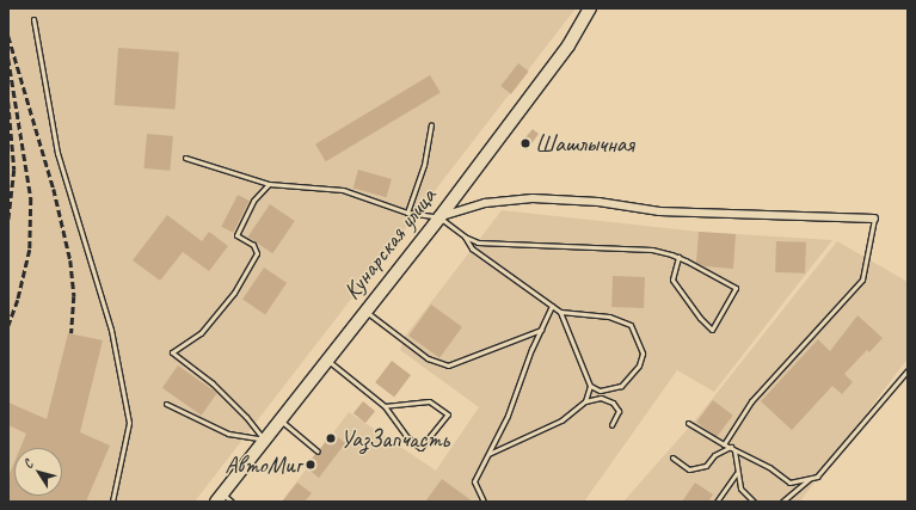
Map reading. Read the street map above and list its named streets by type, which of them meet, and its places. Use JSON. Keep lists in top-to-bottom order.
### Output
{
  "streets": {
    "main road": ["Кунарская улица"]
  },
  "places": ["Шашлычная", "УазЗапчасть", "АвтоМиг"],
  "north": "top left"
}
